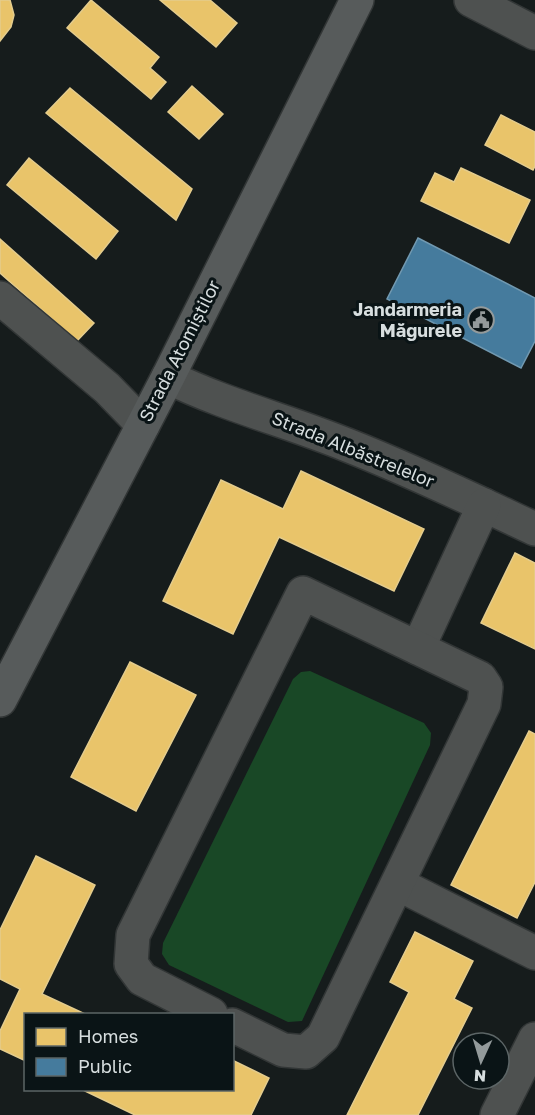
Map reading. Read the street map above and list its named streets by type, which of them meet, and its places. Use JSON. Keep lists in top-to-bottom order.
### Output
{
  "streets": {
    "main road": ["Strada Atomiștilor"],
    "street": ["Strada Albăstrelelor"]
  },
  "crossings": [
    ["Strada Atomiștilor", "Strada Albăstrelelor"]
  ],
  "places": {
    "public building": ["Jandarmeria Măgurele"]
  },
  "legend": ["Homes", "Public"],
  "north": "bottom"
}
